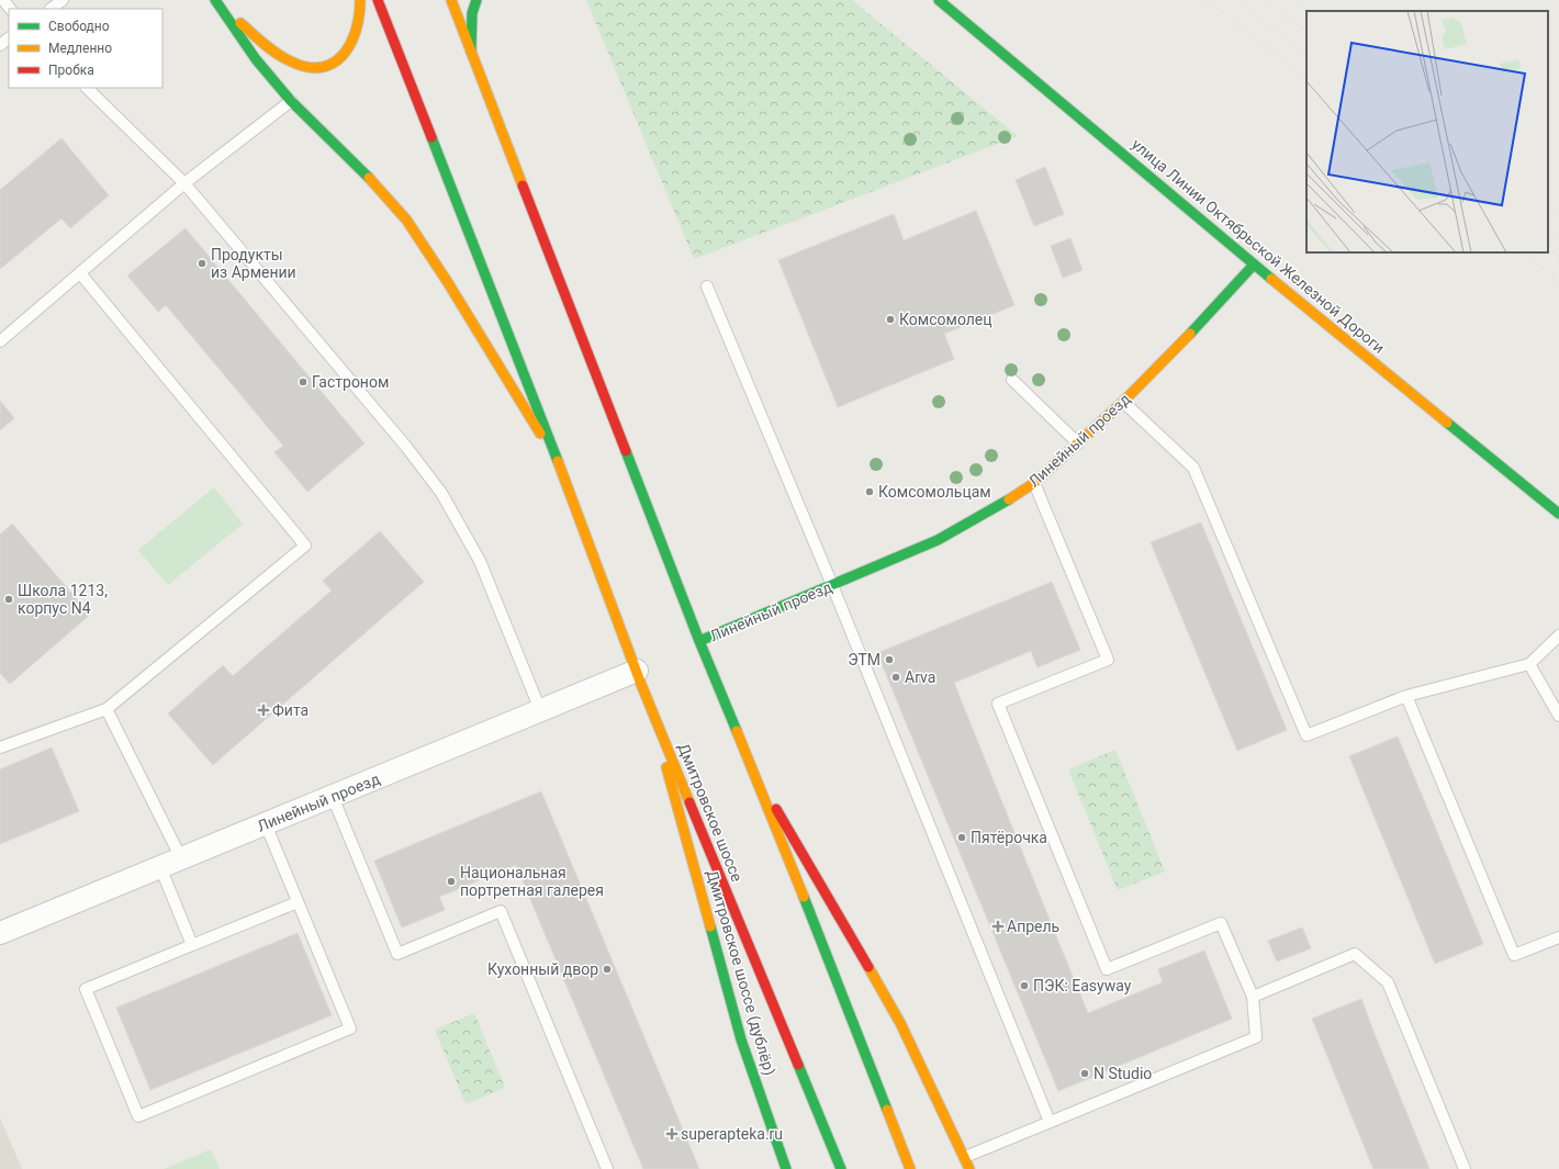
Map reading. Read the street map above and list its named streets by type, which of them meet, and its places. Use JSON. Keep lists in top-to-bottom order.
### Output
{
  "streets": {
    "main road": [
      "улица Линии Октябрьской Железной Дороги",
      "Линейный проезд",
      "Дмитровское шоссе",
      "Дмитровское шоссе (дублёр)"
    ]
  },
  "crossings": [
    ["улица Линии Октябрьской Железной Дороги", "Линейный проезд"],
    ["Линейный проезд", "Дмитровское шоссе"],
    ["Линейный проезд", "Дмитровское шоссе (дублёр)"],
    ["Дмитровское шоссе", "Дмитровское шоссе (дублёр)"]
  ],
  "places": {
    "other": [
      "Продукты из Армении",
      "Комсомолец",
      "Гастроном",
      "Комсомольцам",
      "Школа 1213, корпус N4",
      "ЭТМ",
      "Arva",
      "Пятёрочка",
      "Национальная портретная галерея",
      "Кухонный двор",
      "ПЭК: Easyway",
      "N Studio"
    ],
    "health": ["Фита", "Апрель", "superapteka.ru"]
  },
  "legend": ["Свободно", "Медленно", "Пробка"]
}
